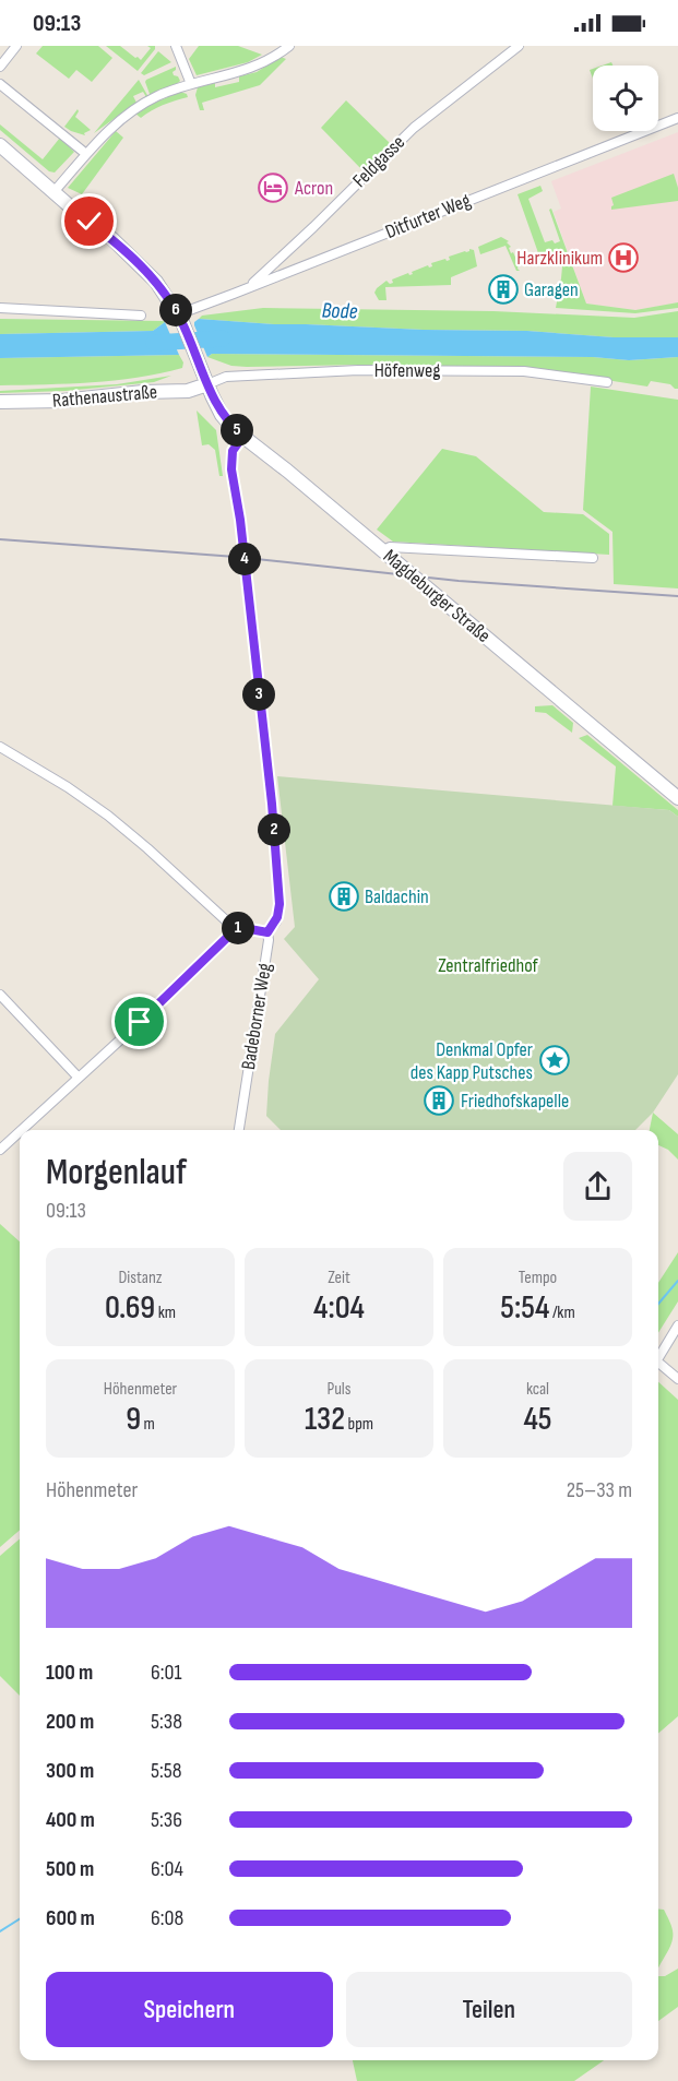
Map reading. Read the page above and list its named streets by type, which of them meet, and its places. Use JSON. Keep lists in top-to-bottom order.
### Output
{
  "streets": {
    "main road": ["Rathenaustraße", "Magdeburger Straße"],
    "street": [
      "Feldgasse",
      "Ditfurter Weg",
      "Höfenweg",
      "Badeborner Weg"
    ]
  },
  "crossings": [
    ["Feldgasse", "Ditfurter Weg"],
    ["Ditfurter Weg", "Magdeburger Straße"],
    ["Höfenweg", "Rathenaustraße"],
    ["Höfenweg", "Magdeburger Straße"],
    ["Rathenaustraße", "Magdeburger Straße"],
    ["Magdeburger Straße", "Badeborner Weg"]
  ],
  "water": ["Bode"],
  "parks": ["Zentralfriedhof"],
  "places": {
    "hotel": ["Acron"],
    "hospital": ["Harzklinikum"],
    "building": ["Garagen", "Baldachin", "Friedhofskapelle"],
    "place": ["Denkmal Opfer des Kapp Putsches"]
  },
  "page": {
    "status": "09:13",
    "pins": [
      "6",
      "5",
      "4",
      "3",
      "2",
      "1"
    ],
    "heading": ["Morgenlauf", "09:13"],
    "stats": [
      ["Distanz", "0.69 km"],
      ["Zeit", "4:04"],
      ["Tempo", "5:54 /km"],
      ["Höhenmeter", "9 m"],
      ["Puls", "132 bpm"],
      ["kcal", "45"]
    ],
    "chart": ["Höhenmeter", "25–33 m"],
    "list": [
      {
        "name": "100 m",
        "note": "6:01"
      },
      {
        "name": "200 m",
        "note": "5:38"
      },
      {
        "name": "300 m",
        "note": "5:58"
      },
      {
        "name": "400 m",
        "note": "5:36"
      },
      {
        "name": "500 m",
        "note": "6:04"
      },
      {
        "name": "600 m",
        "note": "6:08"
      }
    ],
    "buttons": ["Speichern", "Teilen"]
  }
}
